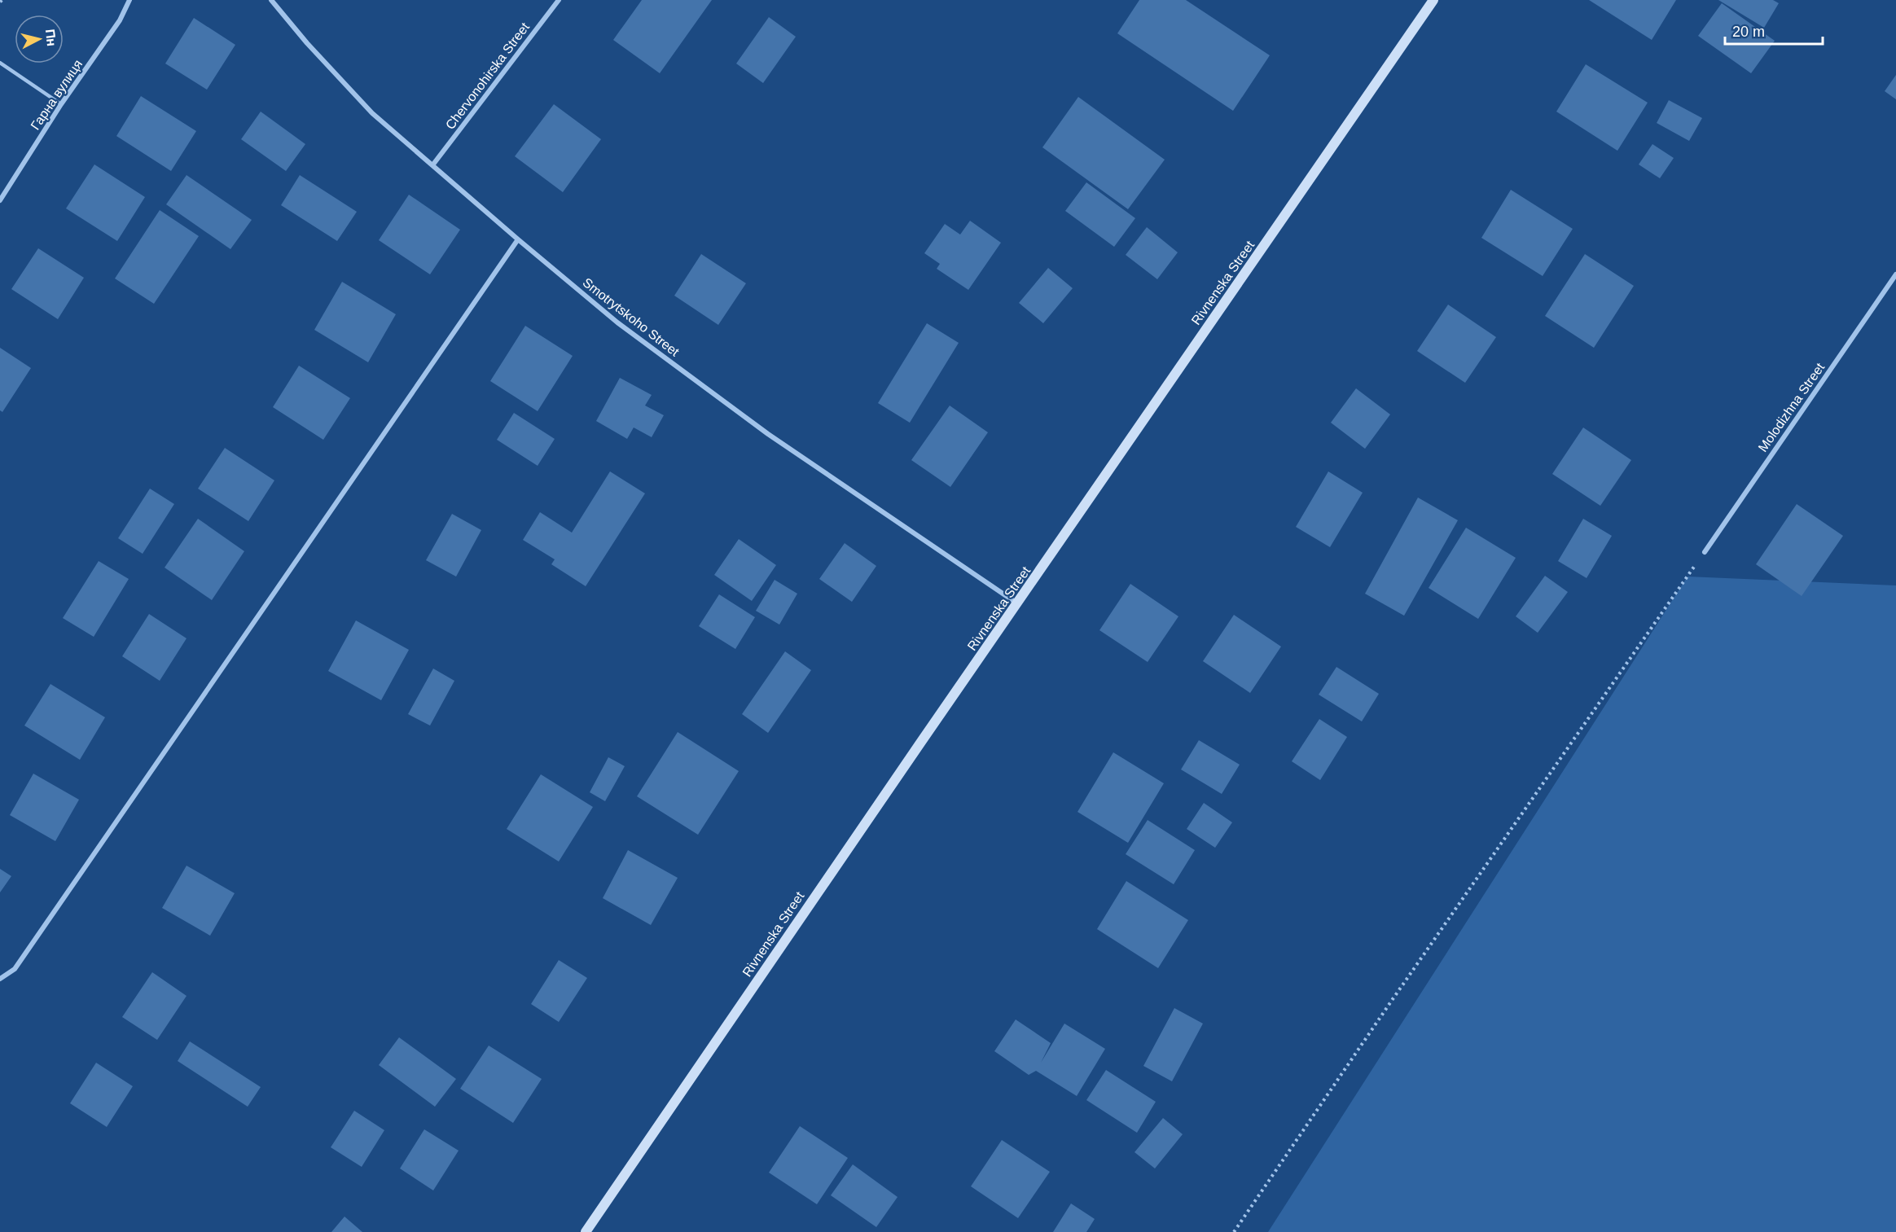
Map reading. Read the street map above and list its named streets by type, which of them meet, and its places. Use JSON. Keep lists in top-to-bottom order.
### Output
{
  "streets": {
    "main road": ["Rivnenska Street"],
    "street": [
      "Chervonohirska Street",
      "Гарна вулиця",
      "Smotrytskoho Street",
      "Molodizhna Street"
    ]
  },
  "crossings": [
    ["Chervonohirska Street", "Smotrytskoho Street"],
    ["Rivnenska Street", "Smotrytskoho Street"]
  ],
  "scale_bar": "20 m",
  "north": "right"
}
